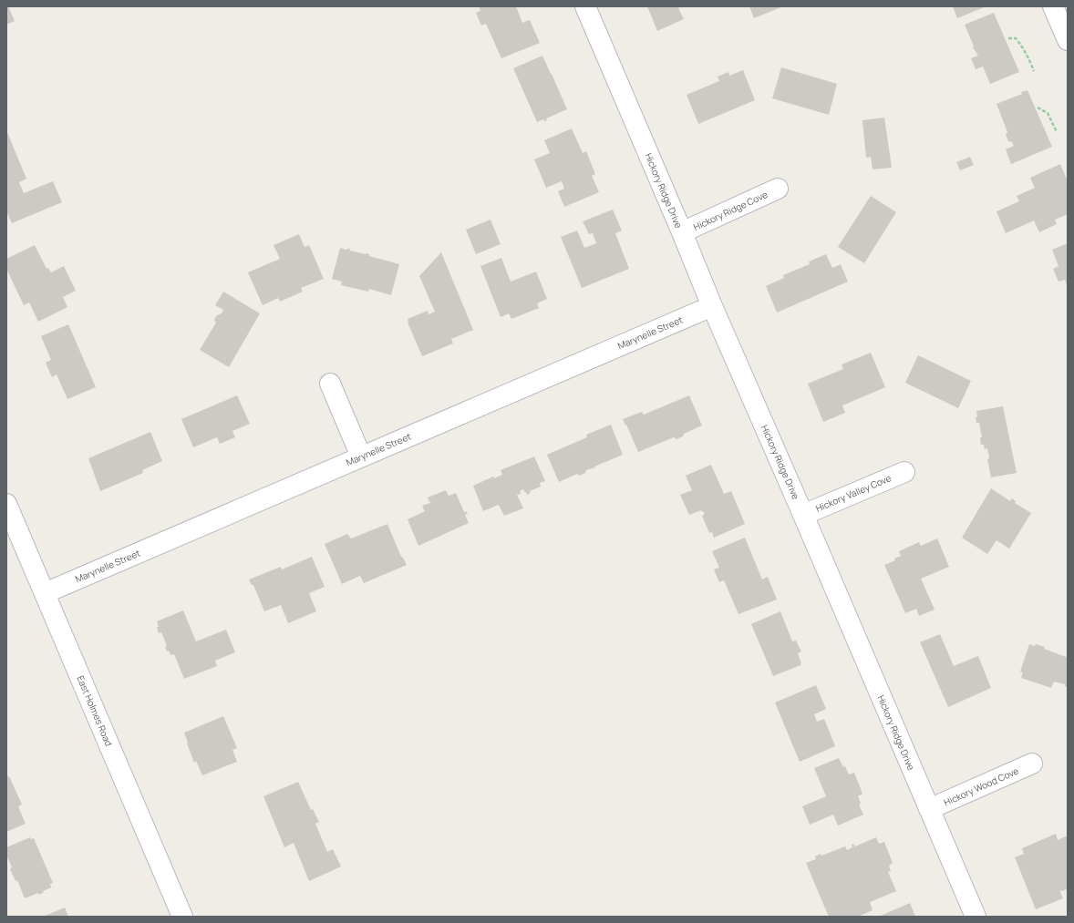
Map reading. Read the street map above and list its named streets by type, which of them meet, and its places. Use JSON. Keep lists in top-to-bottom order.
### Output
{
  "streets": {
    "street": [
      "Hickory Ridge Drive",
      "Hickory Ridge Cove",
      "Marynelle Street",
      "Hickory Valley Cove",
      "East Holmes Road",
      "Hickory Wood Cove"
    ]
  },
  "crossings": [
    ["Hickory Ridge Drive", "Hickory Ridge Cove"],
    ["Hickory Ridge Drive", "Marynelle Street"],
    ["Hickory Ridge Drive", "Hickory Valley Cove"],
    ["Hickory Ridge Drive", "Hickory Wood Cove"],
    ["Marynelle Street", "East Holmes Road"]
  ]
}
